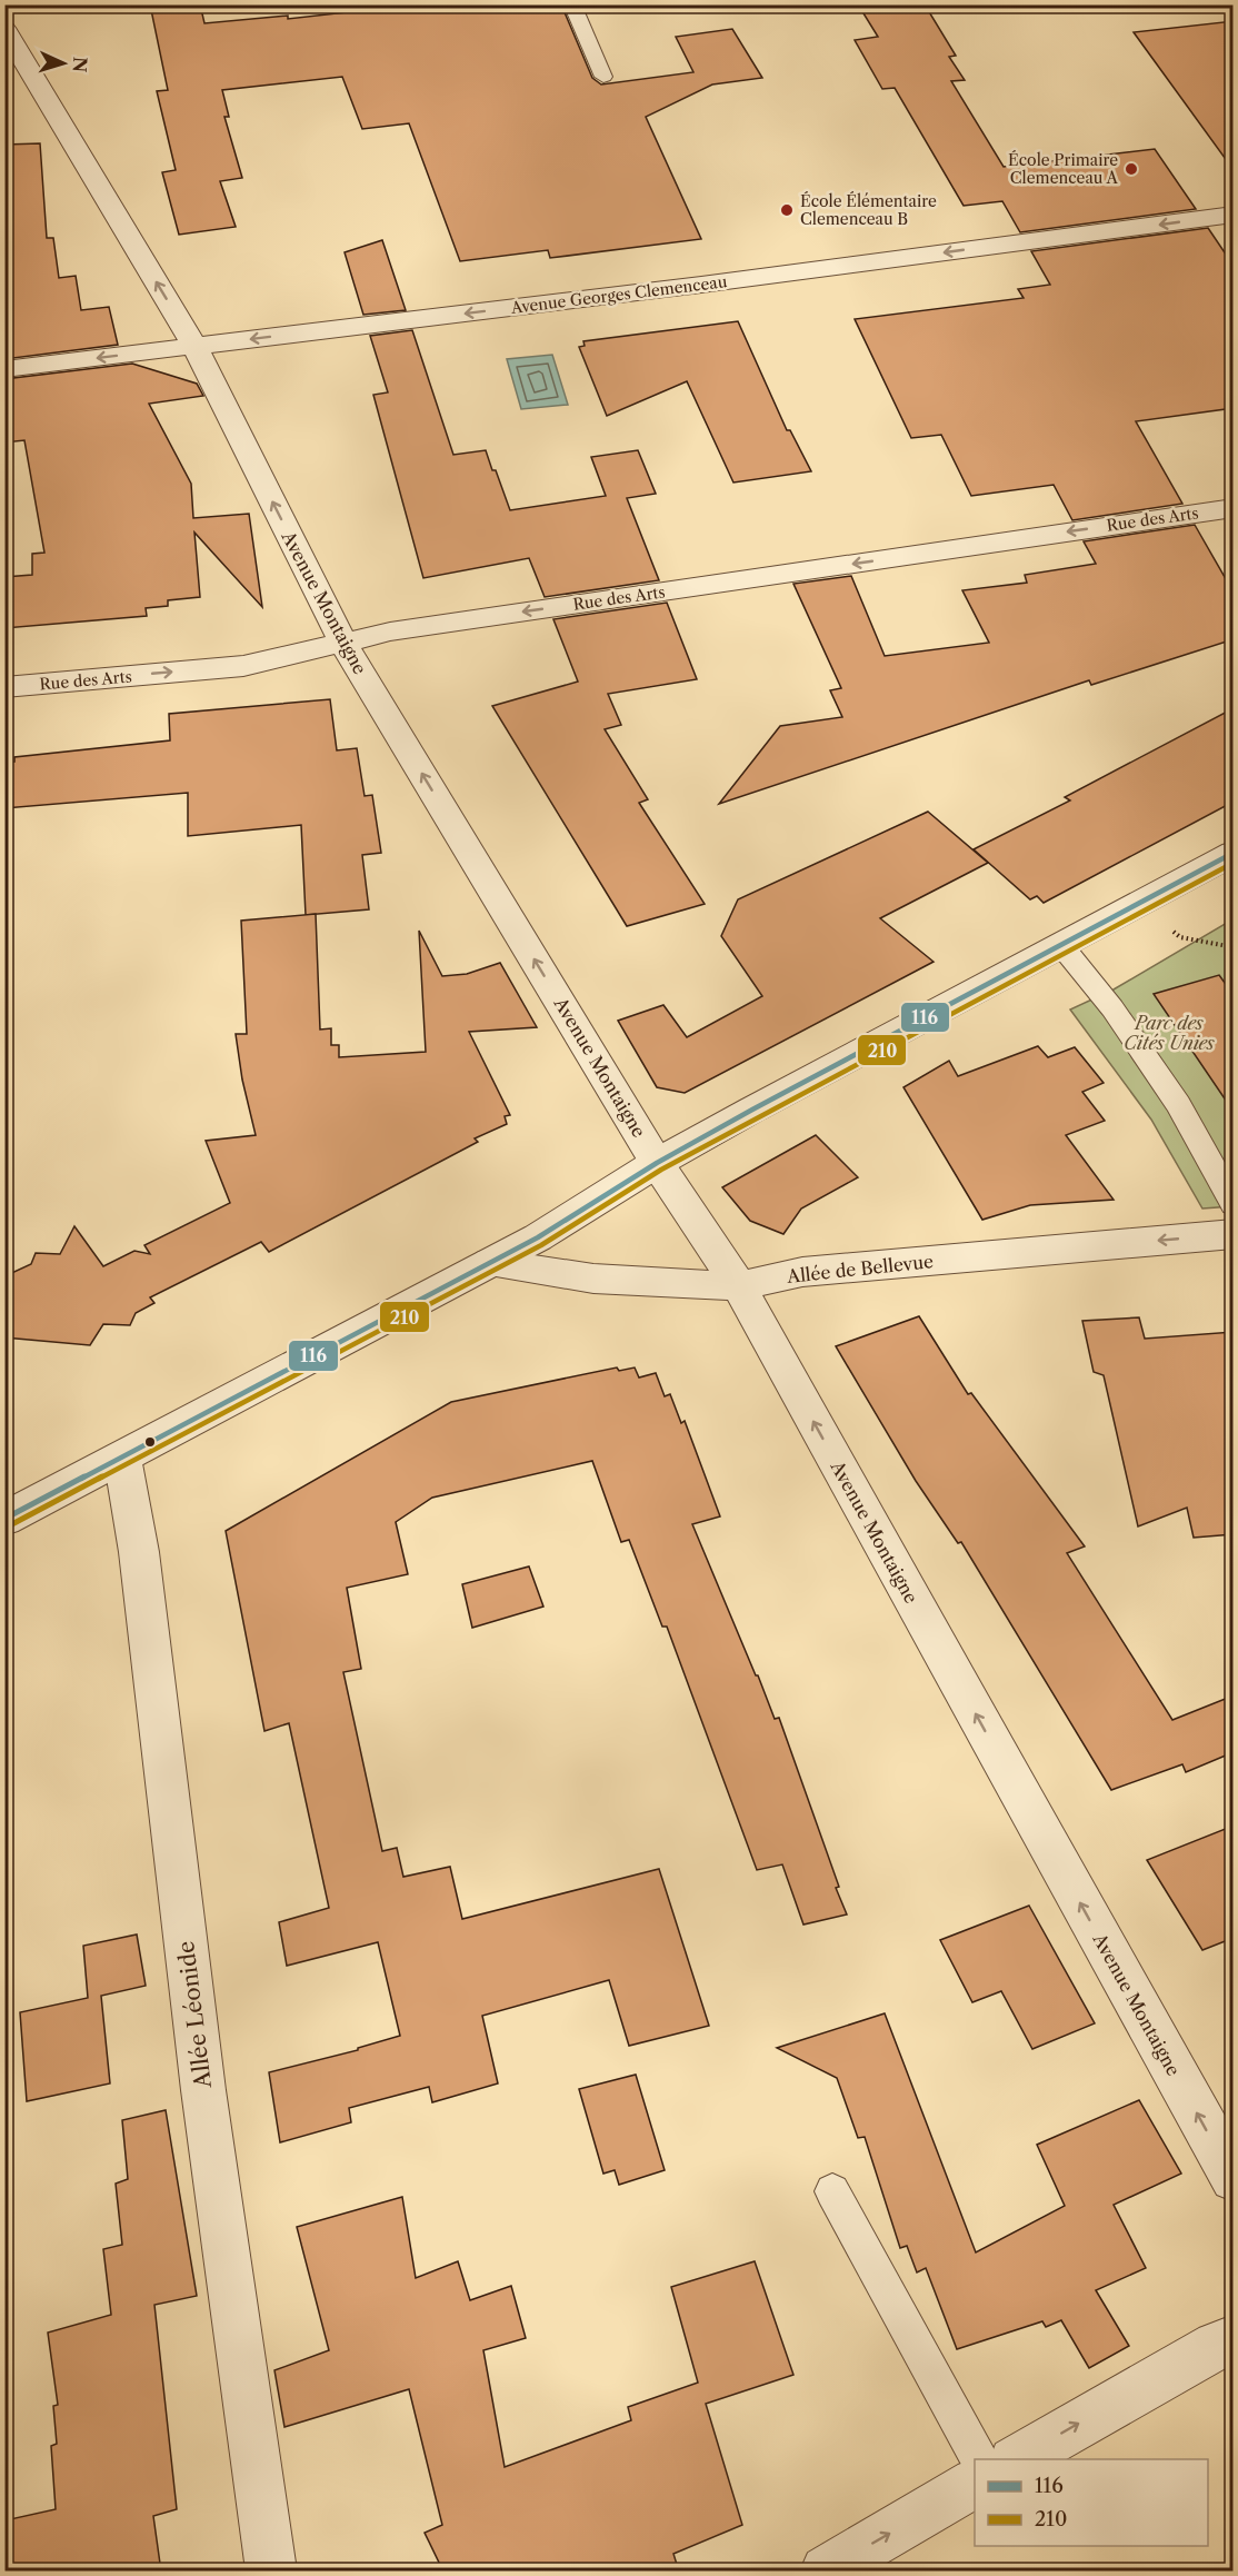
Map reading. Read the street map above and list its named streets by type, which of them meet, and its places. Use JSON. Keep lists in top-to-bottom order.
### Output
{
  "streets": {
    "street": [
      "Avenue Georges Clemenceau",
      "Rue des Arts",
      "Avenue Montaigne",
      "Allée de Bellevue",
      "Allée Léonide"
    ]
  },
  "crossings": [
    ["Avenue Georges Clemenceau", "Avenue Montaigne"],
    ["Rue des Arts", "Avenue Montaigne"],
    ["Avenue Montaigne", "Allée de Bellevue"]
  ],
  "one_way": ["Avenue Georges Clemenceau", "Avenue Montaigne"],
  "parks": ["Parc des Cités Unies"],
  "places": ["École Primaire Clemenceau A", "École Élémentaire Clemenceau B"],
  "lines": ["transit line 116", "transit line 210"],
  "legend": ["116", "210"],
  "north": "right"
}
